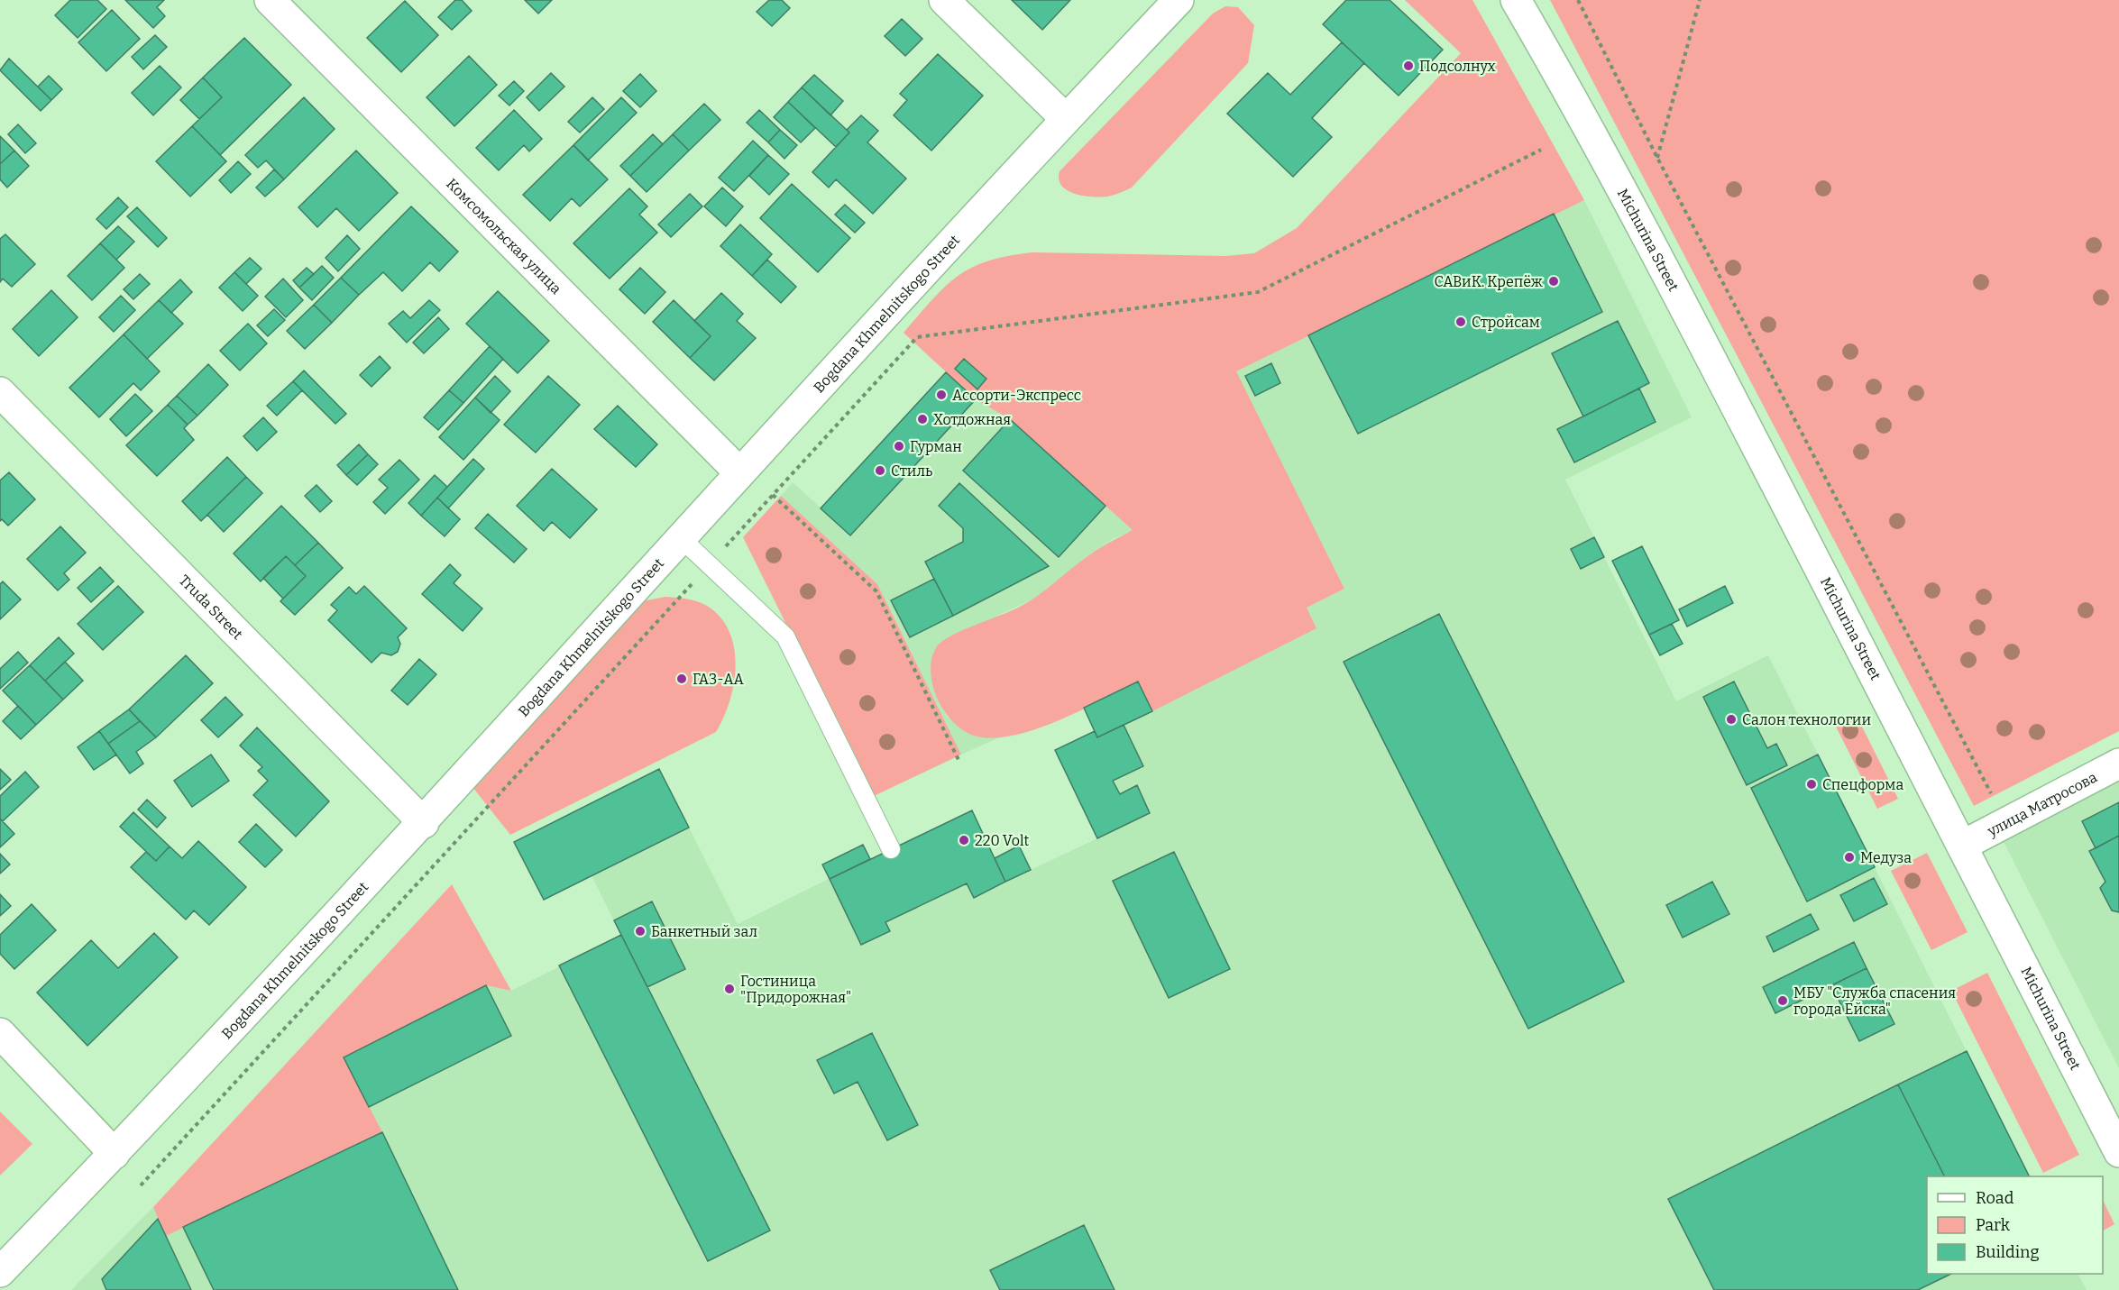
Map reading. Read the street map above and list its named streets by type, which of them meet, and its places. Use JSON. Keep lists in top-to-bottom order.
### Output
{
  "streets": {
    "street": [
      "Комсомольская улица",
      "Michurina Street",
      "Bogdana Khmelnitskogo Street",
      "Truda Street",
      "улица Матросова"
    ]
  },
  "crossings": [
    ["Комсомольская улица", "Bogdana Khmelnitskogo Street"],
    ["Michurina Street", "улица Матросова"],
    ["Bogdana Khmelnitskogo Street", "Truda Street"]
  ],
  "places": [
    "Подсолнух",
    "САВиК. Крепёж",
    "Стройсам",
    "Ассорти-Экспресс",
    "Хотдожная",
    "Гурман",
    "Стиль",
    "ГАЗ-АА",
    "Салон технологии",
    "Спецформа",
    "220 Volt",
    "Медуза",
    "Банкетный зал",
    "Гостиница \"Придорожная\"",
    "МБУ \"Служба спасения города Ейска\""
  ],
  "legend": ["Road", "Park", "Building"]
}
